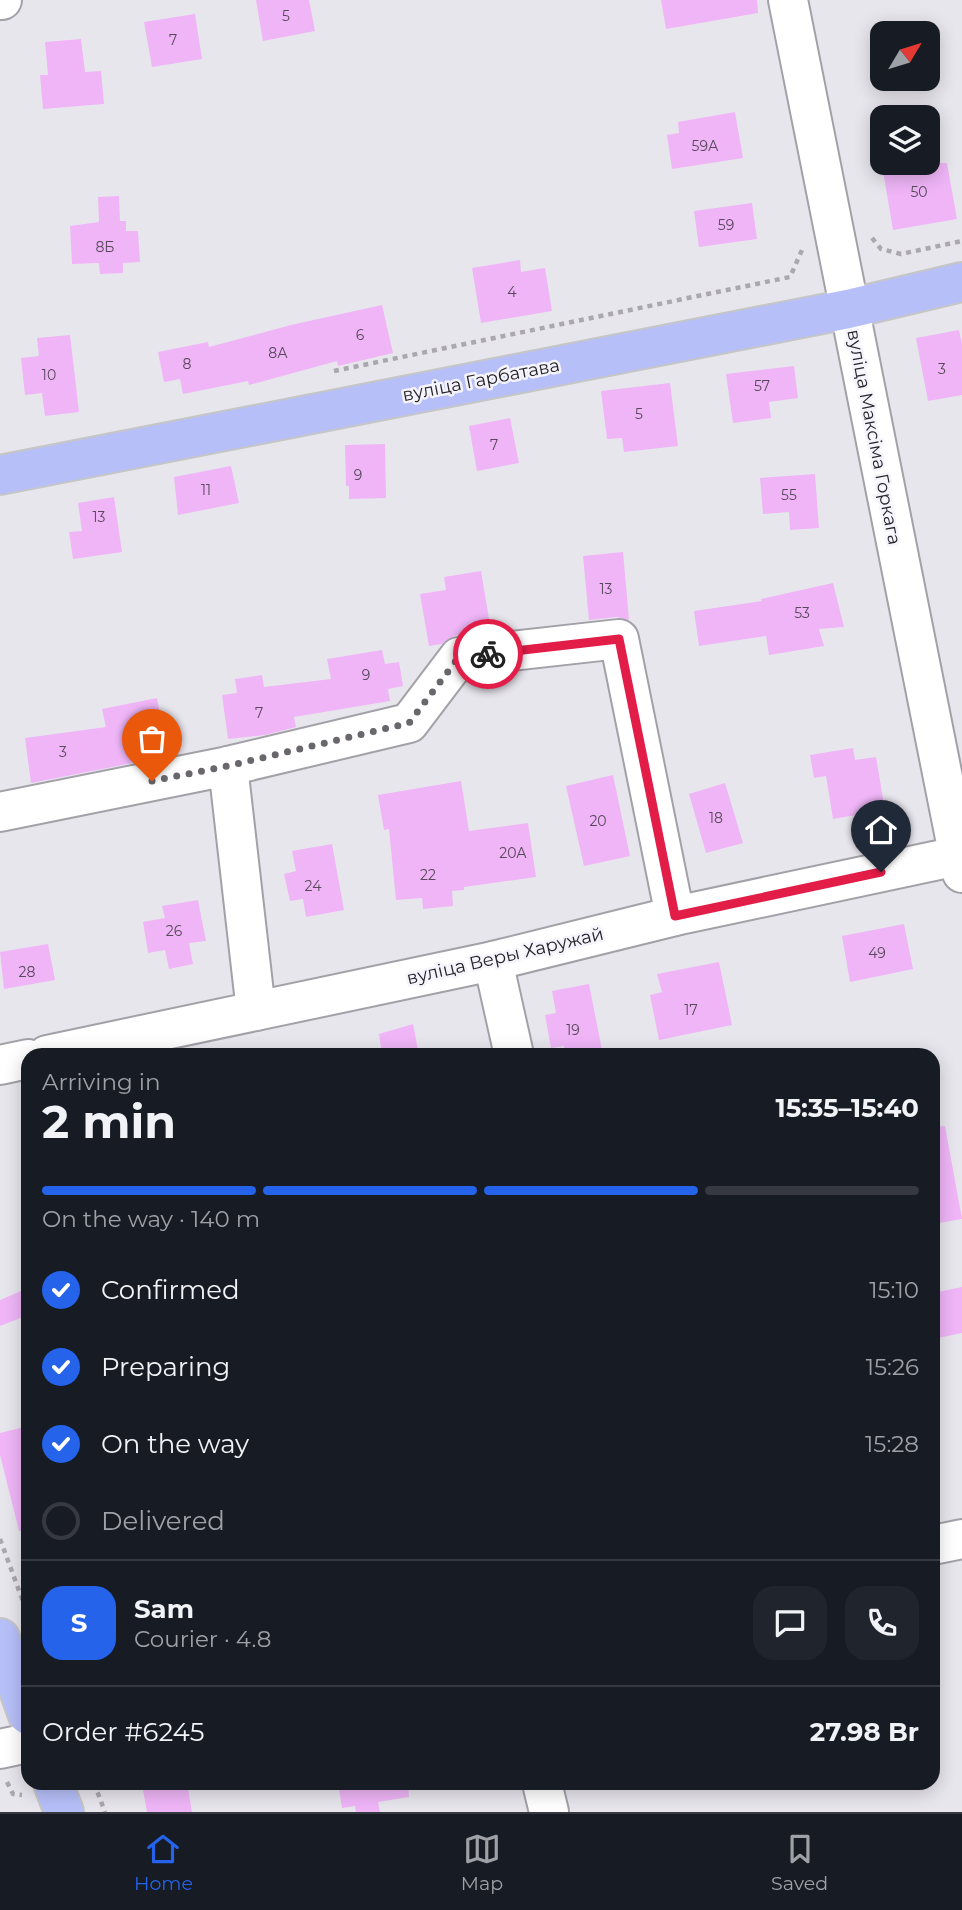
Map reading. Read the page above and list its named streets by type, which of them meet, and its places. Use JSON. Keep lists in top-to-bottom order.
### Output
{
  "streets": {
    "main road": ["вуліца Гарбатава"],
    "street": ["вуліца Максіма Горкага", "вуліца Веры Харужай"]
  },
  "crossings": [
    ["вуліца Гарбатава", "вуліца Максіма Горкага"],
    ["вуліца Максіма Горкага", "вуліца Веры Харужай"]
  ],
  "house_numbers": [
    "5",
    "7",
    "59А",
    "50",
    "59",
    "8Б",
    "4",
    "6",
    "8А",
    "8",
    "3",
    "10",
    "57",
    "5",
    "7",
    "9",
    "11",
    "55",
    "13",
    "13",
    "53",
    "9",
    "7",
    "3",
    "18",
    "20",
    "20А",
    "22",
    "24",
    "26",
    "49",
    "28",
    "17",
    "19"
  ],
  "north": "top right",
  "page": {
    "heading": ["2 min", "Arriving in", "15:35–15:40"],
    "panel": [
      "Sam",
      "Courier · 4.8",
      "Order #6245",
      "27.98 Br"
    ],
    "bar": "On the way · 140 m",
    "list": [
      ["Confirmed", "15:10"],
      ["Preparing", "15:26"],
      ["On the way", "15:28"],
      "Delivered"
    ],
    "round": "S",
    "tabs": ["Home", "Map", "Saved"]
  }
}
